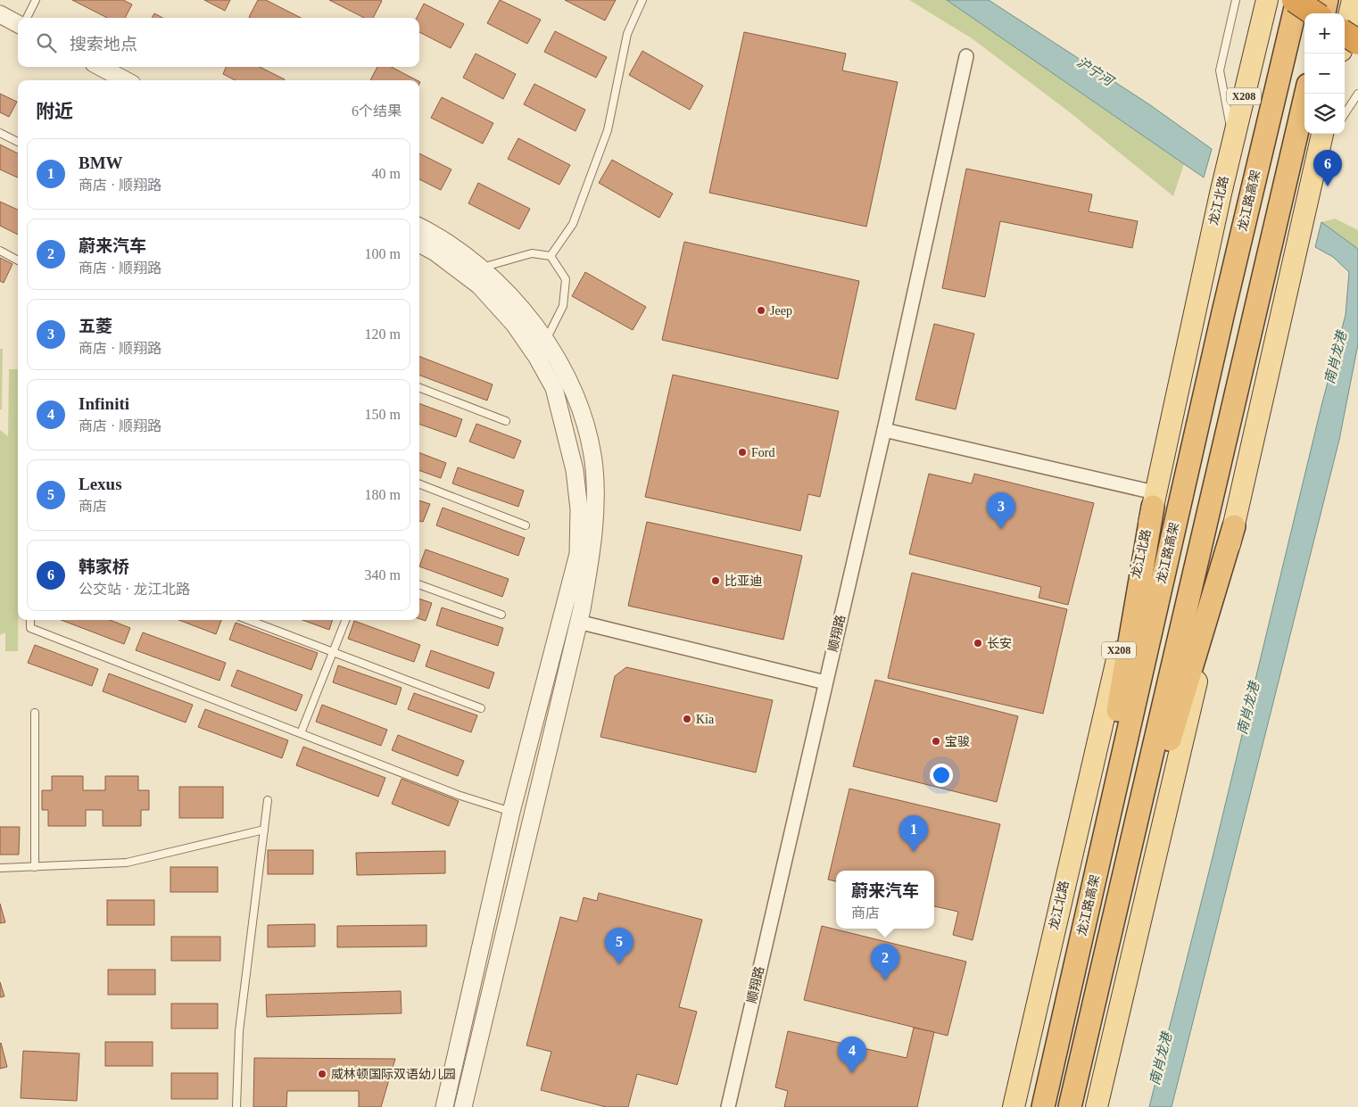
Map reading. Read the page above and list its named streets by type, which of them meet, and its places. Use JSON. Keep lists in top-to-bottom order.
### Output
{
  "streets": {
    "highway": ["龙江路高架"],
    "main road": ["X208", "龙江北路"],
    "street": ["顺翔路"]
  },
  "water": ["沪宁河", "南肖龙港"],
  "places": [
    "Jeep",
    "Ford",
    "比亚迪",
    "长安",
    "Kia",
    "宝骏",
    "威林顿国际双语幼儿园"
  ],
  "page": {
    "map_buttons": ["+", "−"],
    "search": "搜索地点",
    "heading": ["附近", "6个结果"],
    "list": [
      {
        "mark": "1",
        "name": "BMW",
        "note": "商店 · 顺翔路",
        "value": "40 m"
      },
      {
        "mark": "2",
        "name": "蔚来汽车",
        "note": "商店 · 顺翔路",
        "value": "100 m"
      },
      {
        "mark": "3",
        "name": "五菱",
        "note": "商店 · 顺翔路",
        "value": "120 m"
      },
      {
        "mark": "4",
        "name": "Infiniti",
        "note": "商店 · 顺翔路",
        "value": "150 m"
      },
      {
        "mark": "5",
        "name": "Lexus",
        "note": "商店",
        "value": "180 m"
      },
      {
        "mark": "6",
        "name": "韩家桥",
        "note": "公交站 · 龙江北路",
        "value": "340 m"
      }
    ],
    "pins": [
      "6",
      "3",
      "1",
      "5",
      "2",
      "4"
    ],
    "popup": ["蔚来汽车", "商店"]
  }
}
